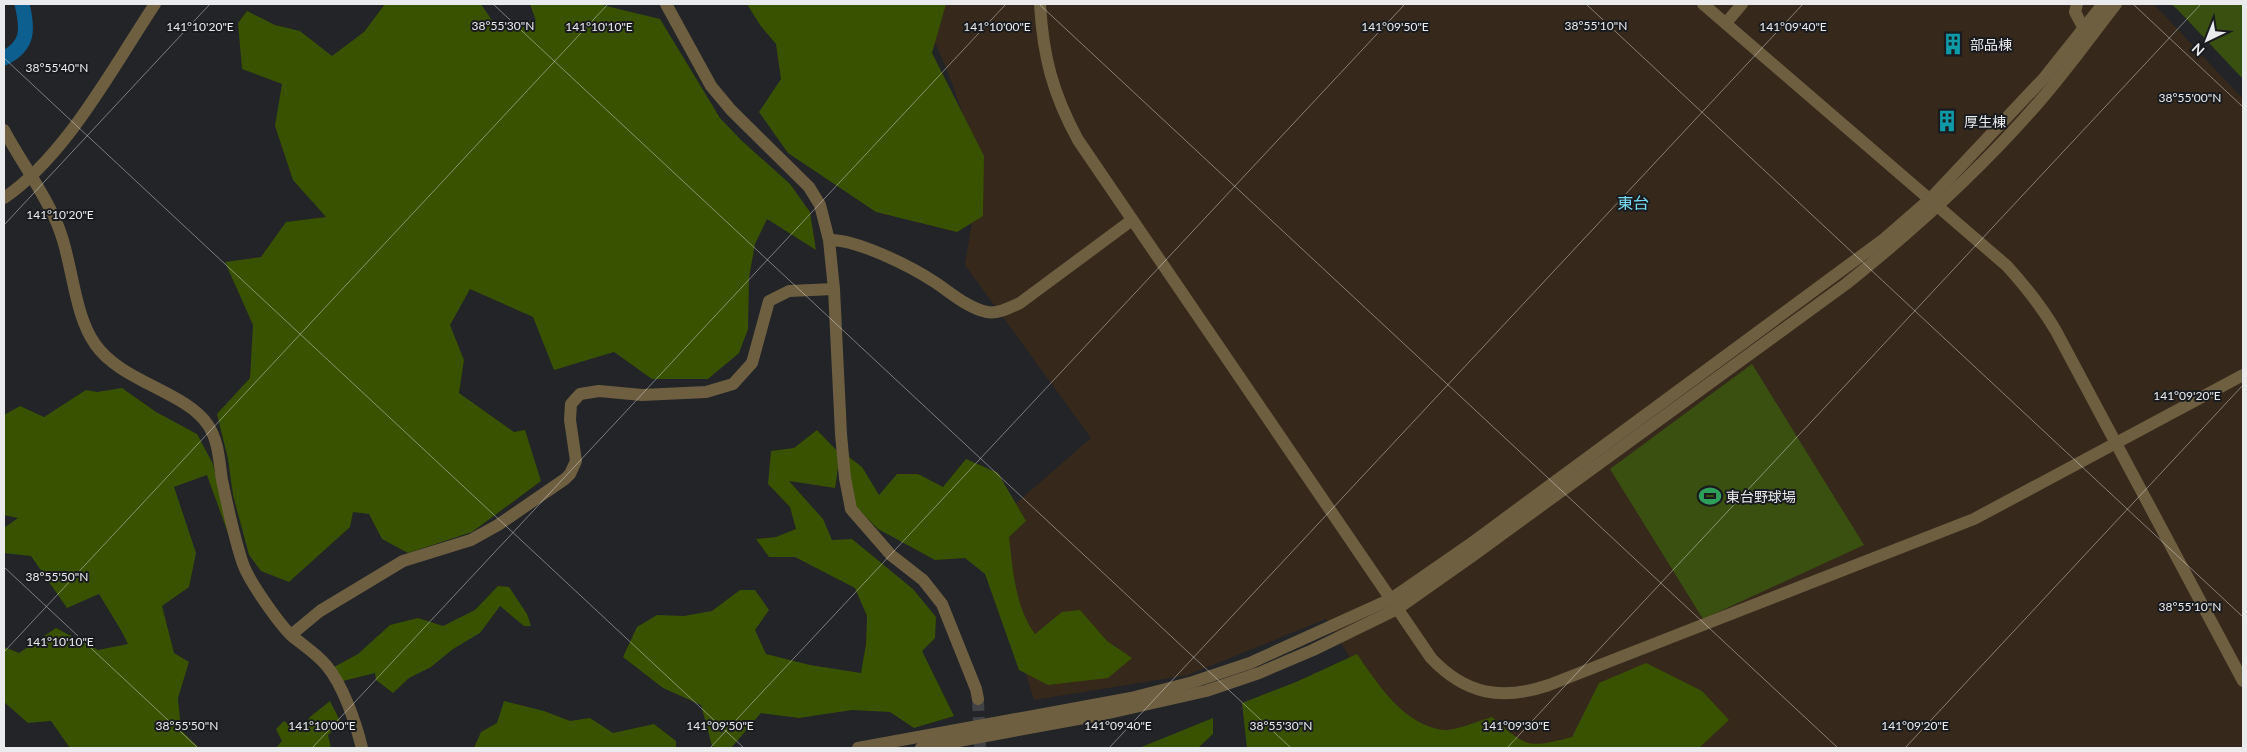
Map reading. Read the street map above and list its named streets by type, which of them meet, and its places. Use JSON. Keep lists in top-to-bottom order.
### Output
{
  "districts": ["東台"],
  "places": {
    "building": ["部品棟", "厚生棟"],
    "sports": ["東台野球場"]
  },
  "north": "bottom left",
  "coordinates": [
    "38°55'30\"N",
    "38°55'10\"N",
    "141°10'20\"E",
    "141°10'10\"E",
    "141°10'00\"E",
    "141°09'50\"E",
    "141°09'40\"E",
    "38°55'40\"N",
    "38°55'00\"N",
    "141°09'20\"E",
    "38°55'50\"N",
    "141°09'30\"E"
  ]
}
